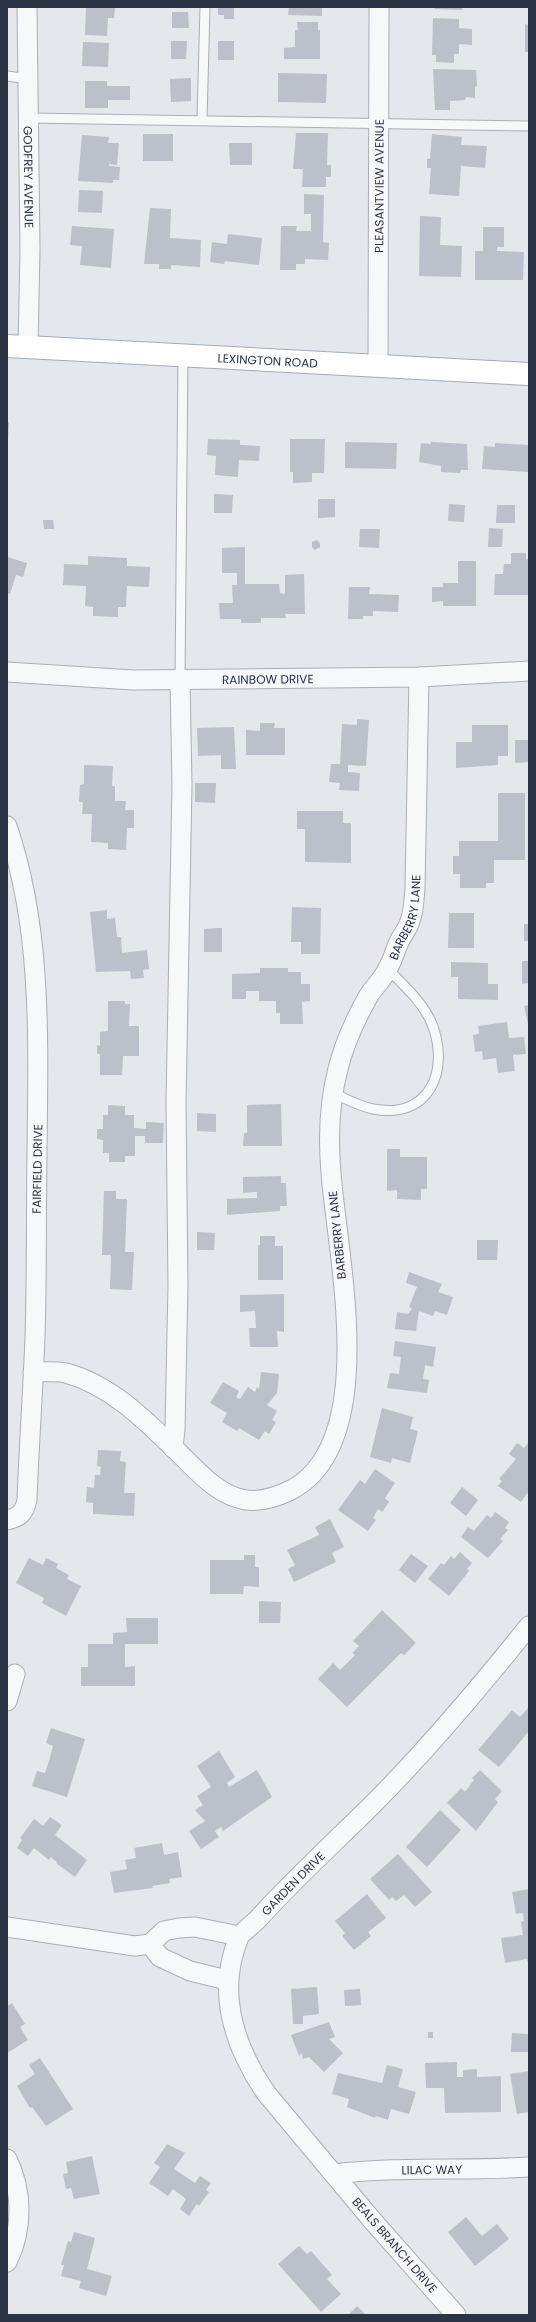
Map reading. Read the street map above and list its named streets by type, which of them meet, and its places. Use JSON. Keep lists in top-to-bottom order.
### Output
{
  "streets": {
    "main road": ["LEXINGTON ROAD"],
    "street": [
      "GODFREY AVENUE",
      "PLEASANTVIEW AVENUE",
      "RAINBOW DRIVE",
      "BARBERRY LANE",
      "FAIRFIELD DRIVE",
      "GARDEN DRIVE",
      "LILAC WAY",
      "BEALS BRANCH DRIVE"
    ]
  },
  "crossings": [
    ["GODFREY AVENUE", "LEXINGTON ROAD"],
    ["PLEASANTVIEW AVENUE", "LEXINGTON ROAD"],
    ["RAINBOW DRIVE", "BARBERRY LANE"],
    ["BARBERRY LANE", "FAIRFIELD DRIVE"],
    ["LILAC WAY", "BEALS BRANCH DRIVE"]
  ]
}
